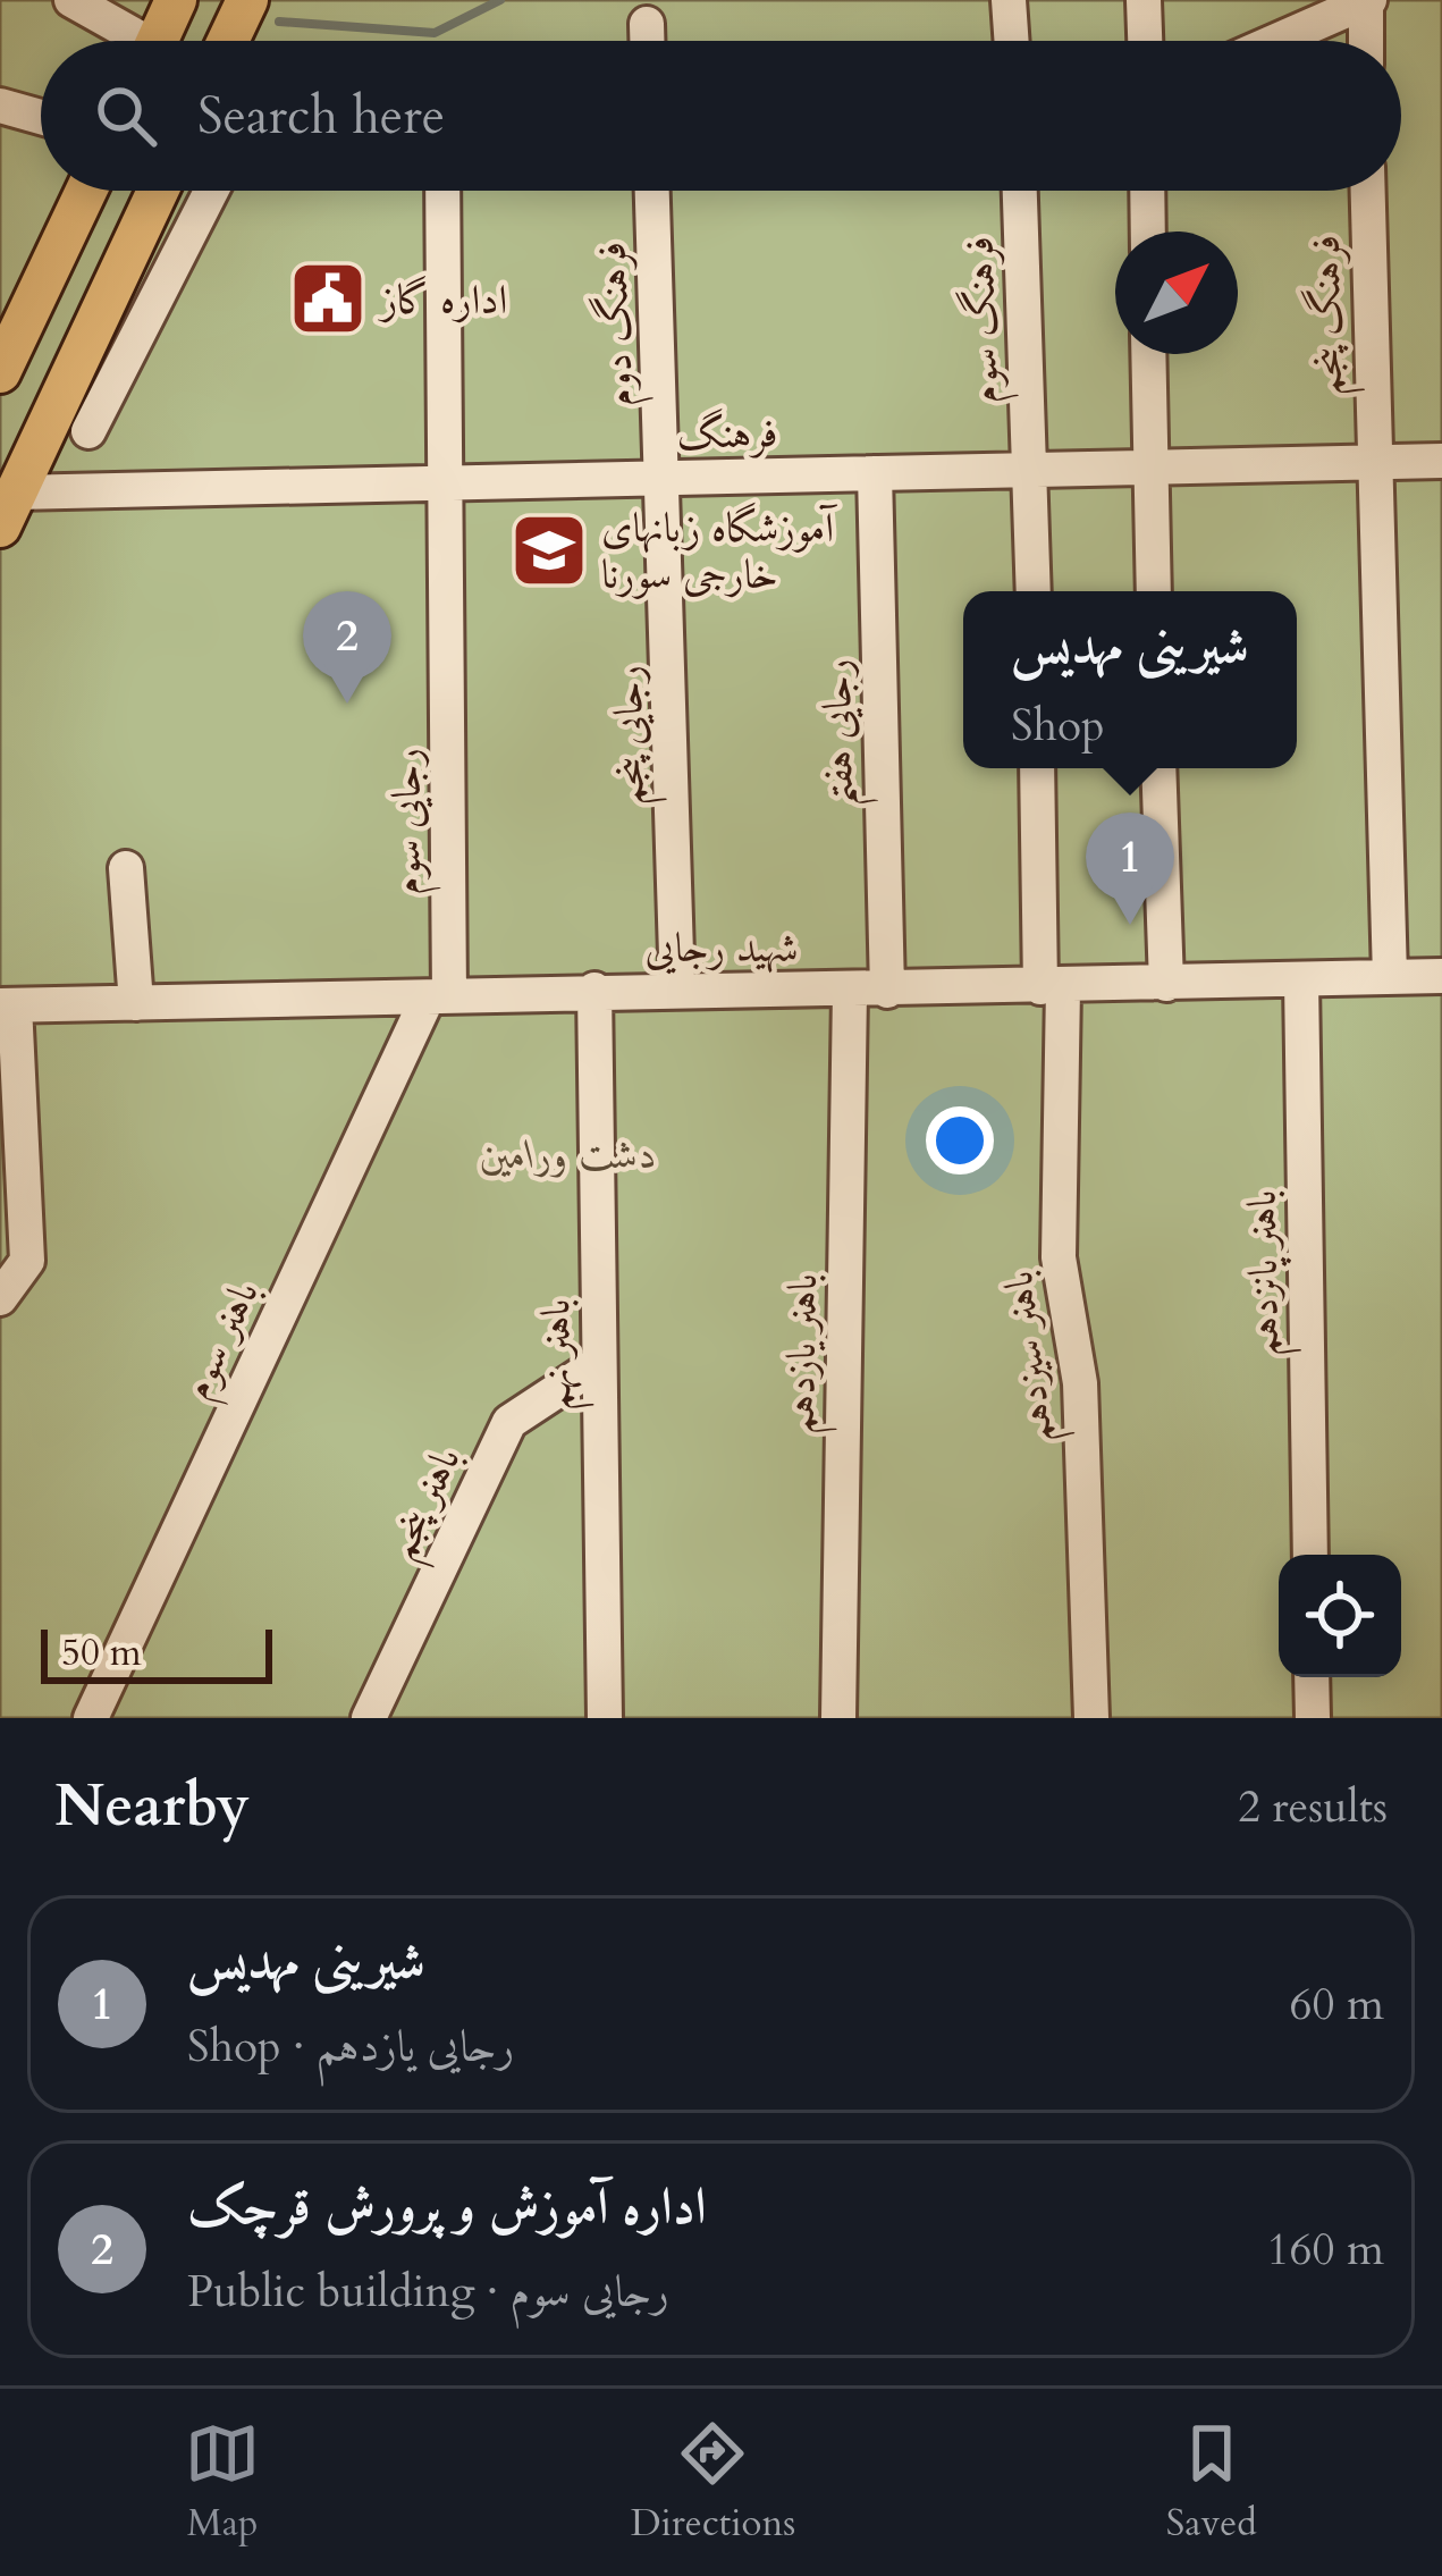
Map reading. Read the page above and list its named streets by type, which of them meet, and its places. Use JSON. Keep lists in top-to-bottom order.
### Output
{
  "streets": {
    "street": [
      "فرهنگ پنجم",
      "فرهنگ سوم",
      "فرهنگ دوم",
      "فرهنگ",
      "رجایی هفتم",
      "رجایی پنجم",
      "رجایی سوم",
      "شهید رجایی",
      "باهنر پانزدهم",
      "باهنر سوم",
      "باهنر یازدهم",
      "باهنر نهم",
      "باهنر سیزدهم",
      "باهنر پنجم"
    ]
  },
  "crossings": [
    ["فرهنگ پنجم", "فرهنگ"],
    ["فرهنگ پنجم", "شهید رجایی"],
    ["فرهنگ سوم", "فرهنگ"],
    ["فرهنگ دوم", "فرهنگ"],
    ["فرهنگ دوم", "رجایی پنجم"],
    ["فرهنگ", "رجایی هفتم"],
    ["فرهنگ", "رجایی پنجم"],
    ["فرهنگ", "رجایی سوم"],
    ["رجایی هفتم", "شهید رجایی"],
    ["رجایی پنجم", "شهید رجایی"],
    ["رجایی سوم", "شهید رجایی"],
    ["رجایی سوم", "باهنر سوم"],
    ["شهید رجایی", "باهنر پانزدهم"],
    ["شهید رجایی", "باهنر سوم"],
    ["شهید رجایی", "باهنر یازدهم"],
    ["شهید رجایی", "باهنر نهم"],
    ["شهید رجایی", "باهنر سیزدهم"],
    ["باهنر نهم", "باهنر پنجم"]
  ],
  "parks": ["دشت ورامین"],
  "places": {
    "public building": ["اداره گاز"],
    "school or university": ["آموزشگاه زبانهای خارجی سورنا"]
  },
  "scale_bar": "50 m",
  "north": "top right",
  "page": {
    "search": "Search here",
    "popup": ["شیرینی مهدیس", "Shop"],
    "pins": ["2", "1"],
    "scale": "50 m",
    "heading": ["Nearby", "2 results"],
    "list": [
      {
        "mark": "1",
        "name": "شیرینی مهدیس",
        "note": "Shop · رجایی یازدهم",
        "value": "60 m"
      },
      {
        "mark": "2",
        "name": "اداره آموزش و پرورش قرچک",
        "note": "Public building · رجایی سوم",
        "value": "160 m"
      }
    ],
    "nav": ["Map", "Directions", "Saved"]
  }
}
